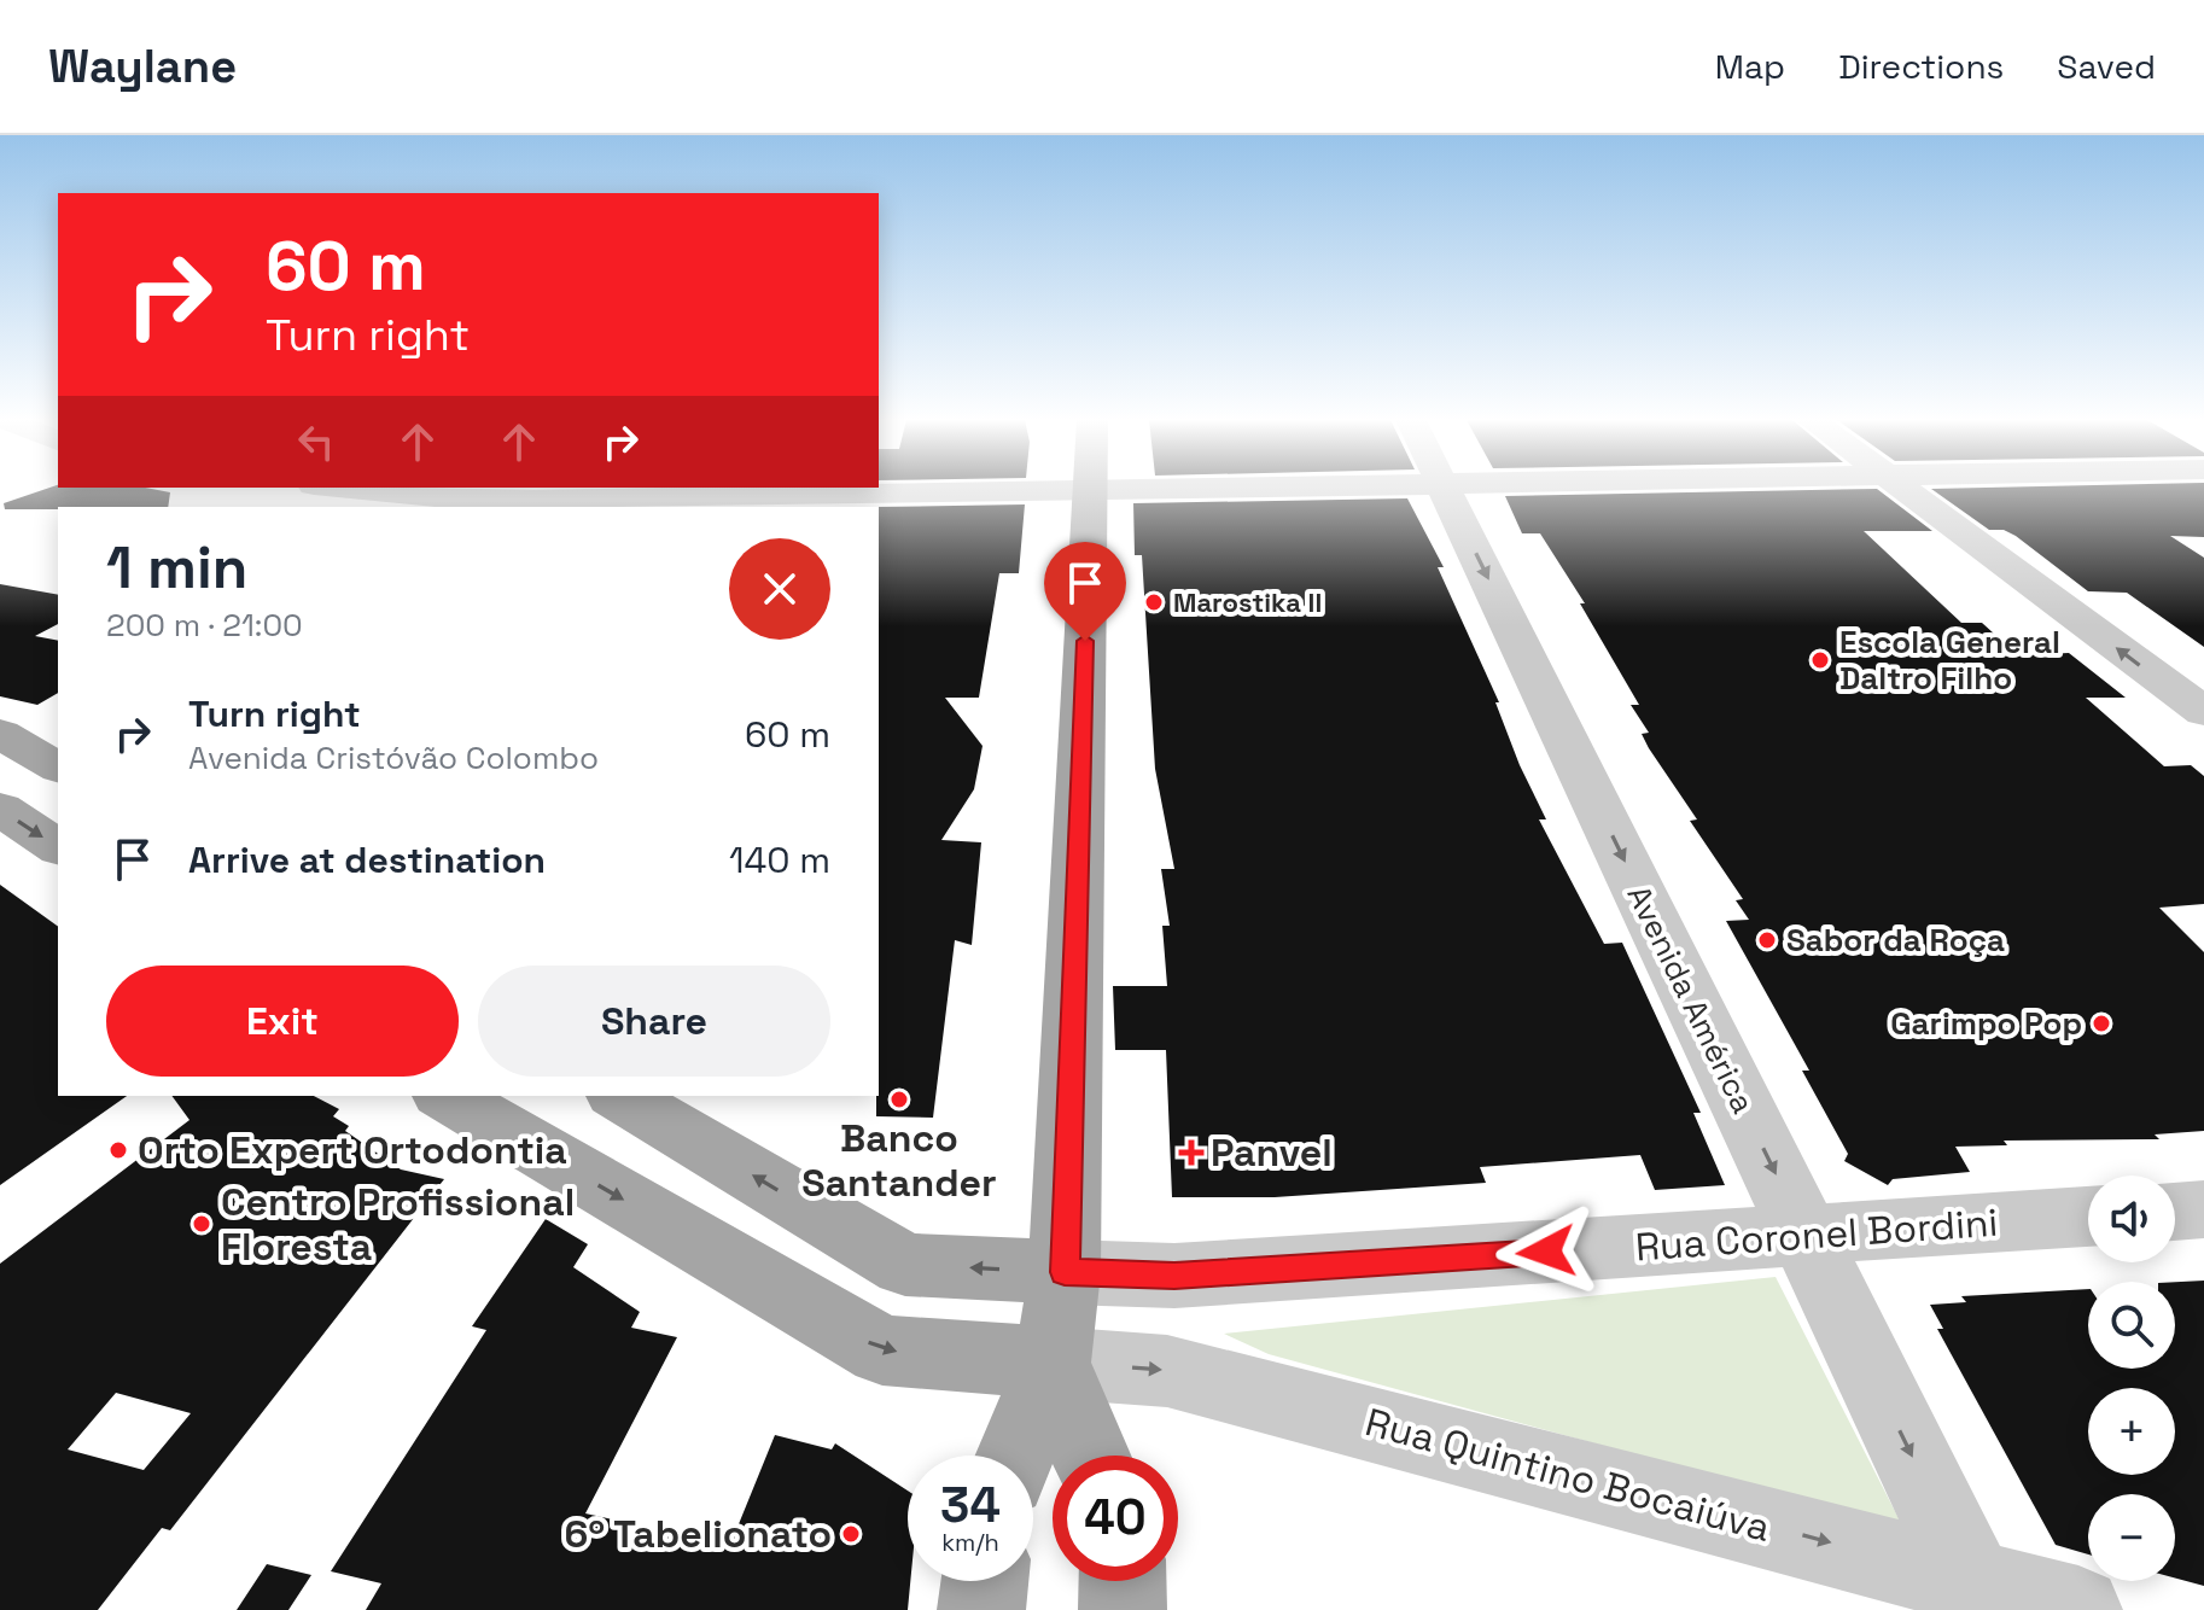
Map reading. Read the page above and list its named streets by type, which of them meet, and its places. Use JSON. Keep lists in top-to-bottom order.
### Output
{
  "streets": {
    "street": ["Avenida América", "Rua Coronel Bordini", "Rua Quintino Bocaiúva"]
  },
  "crossings": [
    ["Avenida América", "Rua Coronel Bordini"],
    ["Avenida América", "Rua Quintino Bocaiúva"]
  ],
  "one_way": ["Avenida América", "Rua Quintino Bocaiúva"],
  "places": {
    "other": [
      "Marostika II",
      "Escola General Daltro Filho",
      "Sabor da Roça",
      "Garimpo Pop",
      "Banco Santander",
      "Orto Expert Ortodontia",
      "Centro Profissional Floresta",
      "6º Tabelionato"
    ],
    "health": ["Panvel"]
  },
  "page": {
    "header": "Waylane",
    "nav": ["Map", "Directions", "Saved"],
    "turn": ["60 m", "Turn right"],
    "heading": ["1 min", "200 m · 21:00"],
    "list": [
      {
        "name": "Turn right",
        "note": "Avenida Cristóvão Colombo",
        "value": "60 m"
      },
      {
        "name": "Arrive at destination",
        "value": "140 m"
      }
    ],
    "buttons": ["Exit", "Share"],
    "map_buttons": ["+", "−"],
    "speed": "34 km/h",
    "limit": "40"
  }
}
